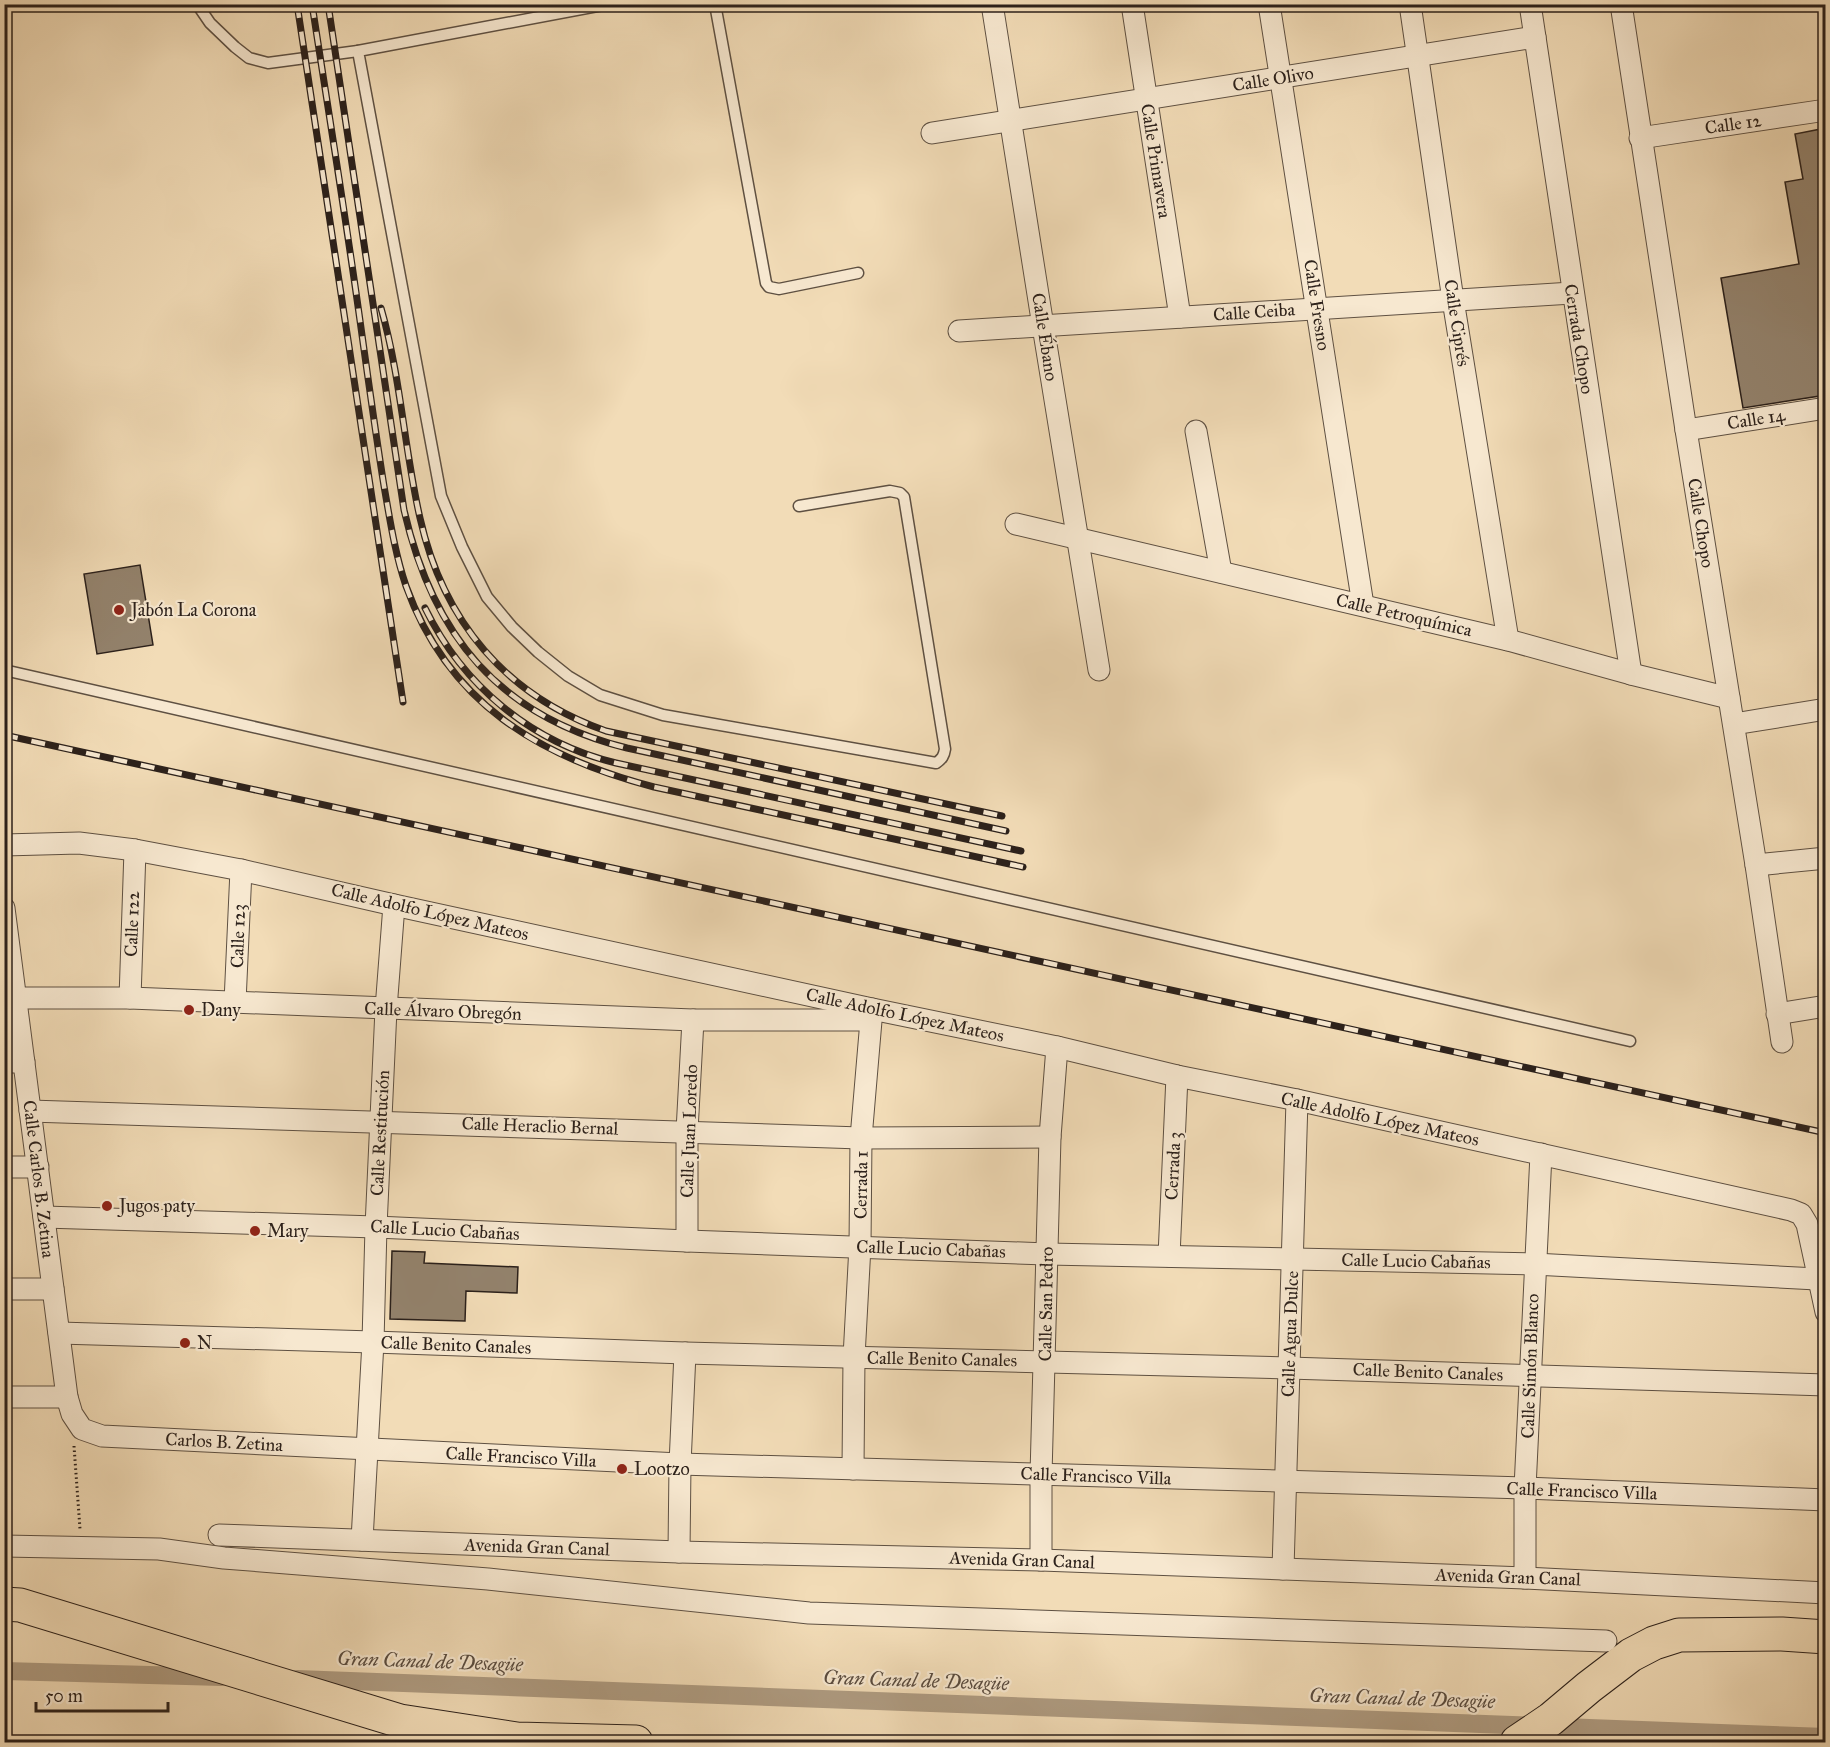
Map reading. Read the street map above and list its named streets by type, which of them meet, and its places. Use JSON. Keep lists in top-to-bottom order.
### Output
{
  "streets": {
    "street": [
      "Calle Olivo",
      "Calle 12",
      "Calle Primavera",
      "Calle Fresno",
      "Calle Ceiba",
      "Calle Ciprés",
      "Calle Ébano",
      "Cerrada Chopo",
      "Calle 14",
      "Calle Chopo",
      "Calle Petroquímica",
      "Calle Adolfo López Mateos",
      "Calle 122",
      "Calle 123",
      "Calle Álvaro Obregón",
      "Calle Heraclio Bernal",
      "Calle Juan Loredo",
      "Calle Restitución",
      "Cerrada 3",
      "Calle Carlos B. Zetina",
      "Cerrada 1",
      "Calle Lucio Cabañas",
      "Calle San Pedro",
      "Calle Agua Dulce",
      "Calle Benito Canales",
      "Calle Simón Blanco",
      "Carlos B. Zetina",
      "Calle Francisco Villa",
      "Avenida Gran Canal"
    ]
  },
  "crossings": [
    ["Calle Olivo", "Calle Primavera"],
    ["Calle Olivo", "Calle Fresno"],
    ["Calle Olivo", "Calle Ciprés"],
    ["Calle Olivo", "Calle Ébano"],
    ["Calle Olivo", "Cerrada Chopo"],
    ["Calle 12", "Calle Chopo"],
    ["Calle Primavera", "Calle Ceiba"],
    ["Calle Fresno", "Calle Ceiba"],
    ["Calle Fresno", "Calle Petroquímica"],
    ["Calle Ceiba", "Calle Ciprés"],
    ["Calle Ceiba", "Calle Ébano"],
    ["Calle Ceiba", "Cerrada Chopo"],
    ["Calle Ciprés", "Calle Petroquímica"],
    ["Calle Ébano", "Calle Petroquímica"],
    ["Cerrada Chopo", "Calle Petroquímica"],
    ["Calle 14", "Calle Chopo"],
    ["Calle Chopo", "Calle Petroquímica"],
    ["Calle Adolfo López Mateos", "Calle 122"],
    ["Calle Adolfo López Mateos", "Calle 123"],
    ["Calle Adolfo López Mateos", "Calle Álvaro Obregón"],
    ["Calle Adolfo López Mateos", "Calle Restitución"],
    ["Calle Adolfo López Mateos", "Cerrada 3"],
    ["Calle Adolfo López Mateos", "Cerrada 1"],
    ["Calle Adolfo López Mateos", "Calle Lucio Cabañas"],
    ["Calle Adolfo López Mateos", "Calle San Pedro"],
    ["Calle Adolfo López Mateos", "Calle Agua Dulce"],
    ["Calle Adolfo López Mateos", "Calle Simón Blanco"],
    ["Calle 122", "Calle Álvaro Obregón"],
    ["Calle 123", "Calle Álvaro Obregón"],
    ["Calle Álvaro Obregón", "Calle Juan Loredo"],
    ["Calle Álvaro Obregón", "Calle Restitución"],
    ["Calle Álvaro Obregón", "Calle Carlos B. Zetina"],
    ["Calle Álvaro Obregón", "Cerrada 1"],
    ["Calle Heraclio Bernal", "Calle Juan Loredo"],
    ["Calle Heraclio Bernal", "Calle Restitución"],
    ["Calle Heraclio Bernal", "Calle Carlos B. Zetina"],
    ["Calle Heraclio Bernal", "Cerrada 1"],
    ["Calle Heraclio Bernal", "Calle San Pedro"],
    ["Calle Juan Loredo", "Calle Lucio Cabañas"],
    ["Calle Restitución", "Calle Lucio Cabañas"],
    ["Calle Restitución", "Calle Benito Canales"],
    ["Calle Restitución", "Carlos B. Zetina"],
    ["Calle Restitución", "Calle Francisco Villa"],
    ["Calle Restitución", "Avenida Gran Canal"],
    ["Cerrada 3", "Calle Lucio Cabañas"],
    ["Calle Carlos B. Zetina", "Calle Lucio Cabañas"],
    ["Calle Carlos B. Zetina", "Calle Benito Canales"],
    ["Calle Carlos B. Zetina", "Carlos B. Zetina"],
    ["Cerrada 1", "Calle Lucio Cabañas"],
    ["Cerrada 1", "Calle Benito Canales"],
    ["Cerrada 1", "Calle Francisco Villa"],
    ["Calle Lucio Cabañas", "Calle San Pedro"],
    ["Calle Lucio Cabañas", "Calle Agua Dulce"],
    ["Calle Lucio Cabañas", "Calle Simón Blanco"],
    ["Calle San Pedro", "Calle Benito Canales"],
    ["Calle San Pedro", "Calle Francisco Villa"],
    ["Calle San Pedro", "Avenida Gran Canal"],
    ["Calle Agua Dulce", "Calle Benito Canales"],
    ["Calle Agua Dulce", "Calle Francisco Villa"],
    ["Calle Agua Dulce", "Avenida Gran Canal"],
    ["Calle Benito Canales", "Calle Simón Blanco"],
    ["Calle Simón Blanco", "Calle Francisco Villa"],
    ["Calle Simón Blanco", "Avenida Gran Canal"],
    ["Carlos B. Zetina", "Calle Francisco Villa"]
  ],
  "water": ["Gran Canal de Desagüe"],
  "places": [
    "Jabón La Corona",
    "Dany",
    "Jugos paty",
    "Mary",
    "N",
    "Lootzo"
  ],
  "scale_bar": "50 m"
}
